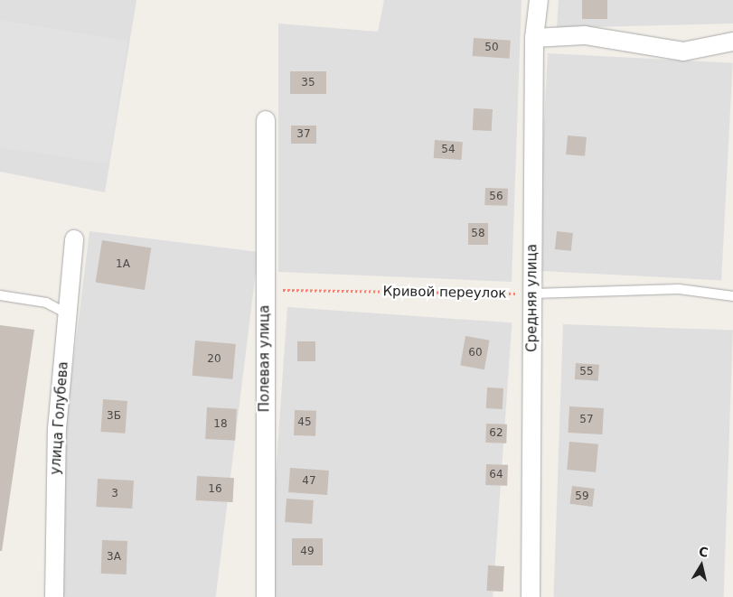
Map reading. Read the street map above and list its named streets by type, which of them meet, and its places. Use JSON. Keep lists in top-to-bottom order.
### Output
{
  "streets": {
    "street": ["Средняя улица", "Полевая улица", "улица Голубева"],
    "path": ["Кривой переулок"]
  },
  "crossings": [
    ["Кривой переулок", "Средняя улица"],
    ["Кривой переулок", "Полевая улица"]
  ],
  "house_numbers": [
    "50",
    "35",
    "37",
    "54",
    "56",
    "58",
    "1А",
    "60",
    "20",
    "55",
    "3Б",
    "57",
    "45",
    "18",
    "62",
    "64",
    "47",
    "16",
    "3",
    "59",
    "49",
    "3А"
  ],
  "north": "top"
}
